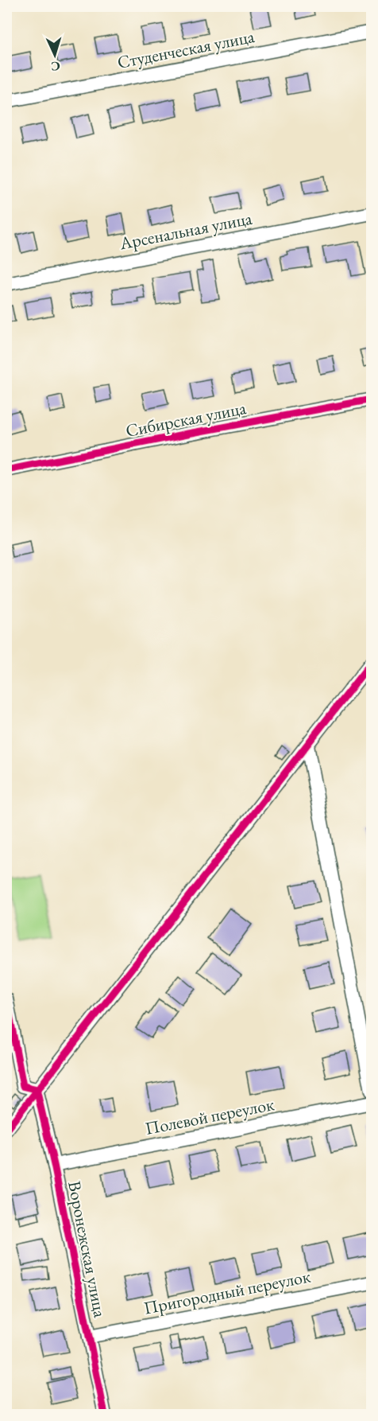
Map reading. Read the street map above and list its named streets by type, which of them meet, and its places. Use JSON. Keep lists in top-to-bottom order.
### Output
{
  "streets": {
    "street": [
      "Студенческая улица",
      "Арсенальная улица",
      "Сибирская улица",
      "Полевой переулок",
      "Воронежская улица",
      "Пригородный переулок"
    ]
  },
  "crossings": [
    ["Полевой переулок", "Воронежская улица"],
    ["Воронежская улица", "Пригородный переулок"]
  ],
  "north": "bottom"
}
